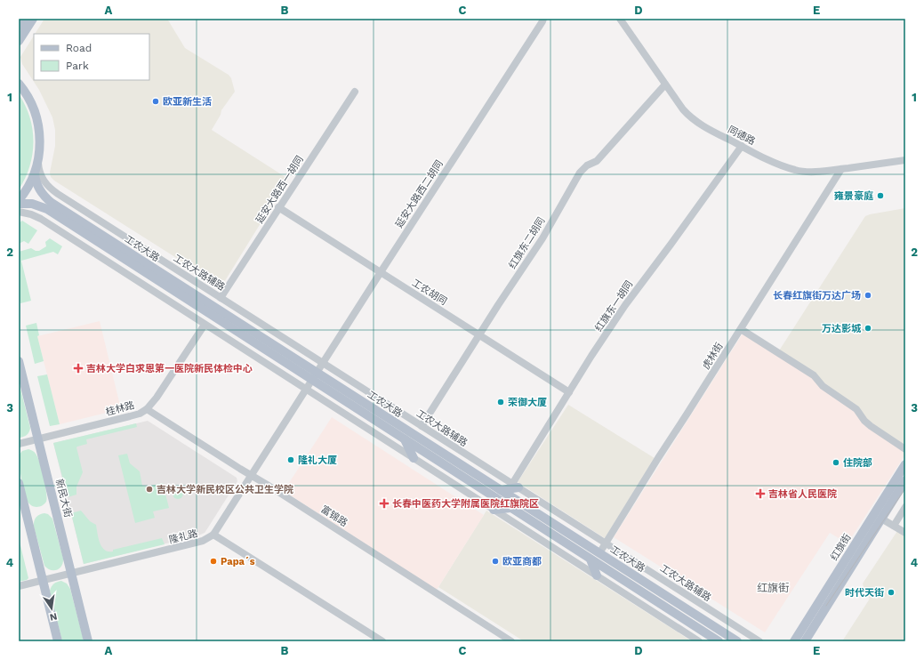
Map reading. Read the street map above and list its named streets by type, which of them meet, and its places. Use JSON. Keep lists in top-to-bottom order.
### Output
{
  "streets": {
    "main road": ["工农大路", "新民大街", "红旗街"],
    "street": [
      "同德路",
      "延安大路西一胡同",
      "延安大路西二胡同",
      "红旗东二胡同",
      "工农大路辅路",
      "工农胡同",
      "红旗东一胡同",
      "虎林街",
      "桂林路",
      "富锦路",
      "隆礼路"
    ]
  },
  "crossings": [
    ["同德路", "红旗东二胡同"],
    ["同德路", "红旗东一胡同"],
    ["同德路", "虎林街"],
    ["延安大路西一胡同", "工农大路辅路"],
    ["延安大路西一胡同", "工农胡同"],
    ["延安大路西二胡同", "工农大路"],
    ["延安大路西二胡同", "工农大路辅路"],
    ["延安大路西二胡同", "工农胡同"],
    ["红旗东二胡同", "工农大路辅路"],
    ["红旗东二胡同", "工农胡同"],
    ["工农大路", "虎林街"],
    ["工农大路辅路", "红旗东一胡同"],
    ["工农大路辅路", "虎林街"],
    ["工农胡同", "红旗东一胡同"],
    ["桂林路", "新民大街"],
    ["桂林路", "富锦路"],
    ["新民大街", "隆礼路"]
  ],
  "districts": ["红旗街"],
  "places": {
    "other": [
      "欧亚新生活",
      "雍景豪庭",
      "长春红旗街万达广场",
      "万达影城",
      "荣御大厦",
      "隆礼大厦",
      "住院部",
      "吉林大学新民校区公共卫生学院",
      "Papa´s",
      "欧亚商都",
      "时代天街"
    ],
    "health": ["吉林大学白求恩第一医院新民体检中心", "吉林省人民医院", "长春中医药大学附属医院红旗院区"]
  },
  "legend": ["Road", "Park"],
  "north": "bottom",
  "grid": {
    "columns": [
      "A",
      "B",
      "C",
      "D",
      "E"
    ],
    "rows": [
      "1",
      "2",
      "3",
      "4"
    ]
  }
}
